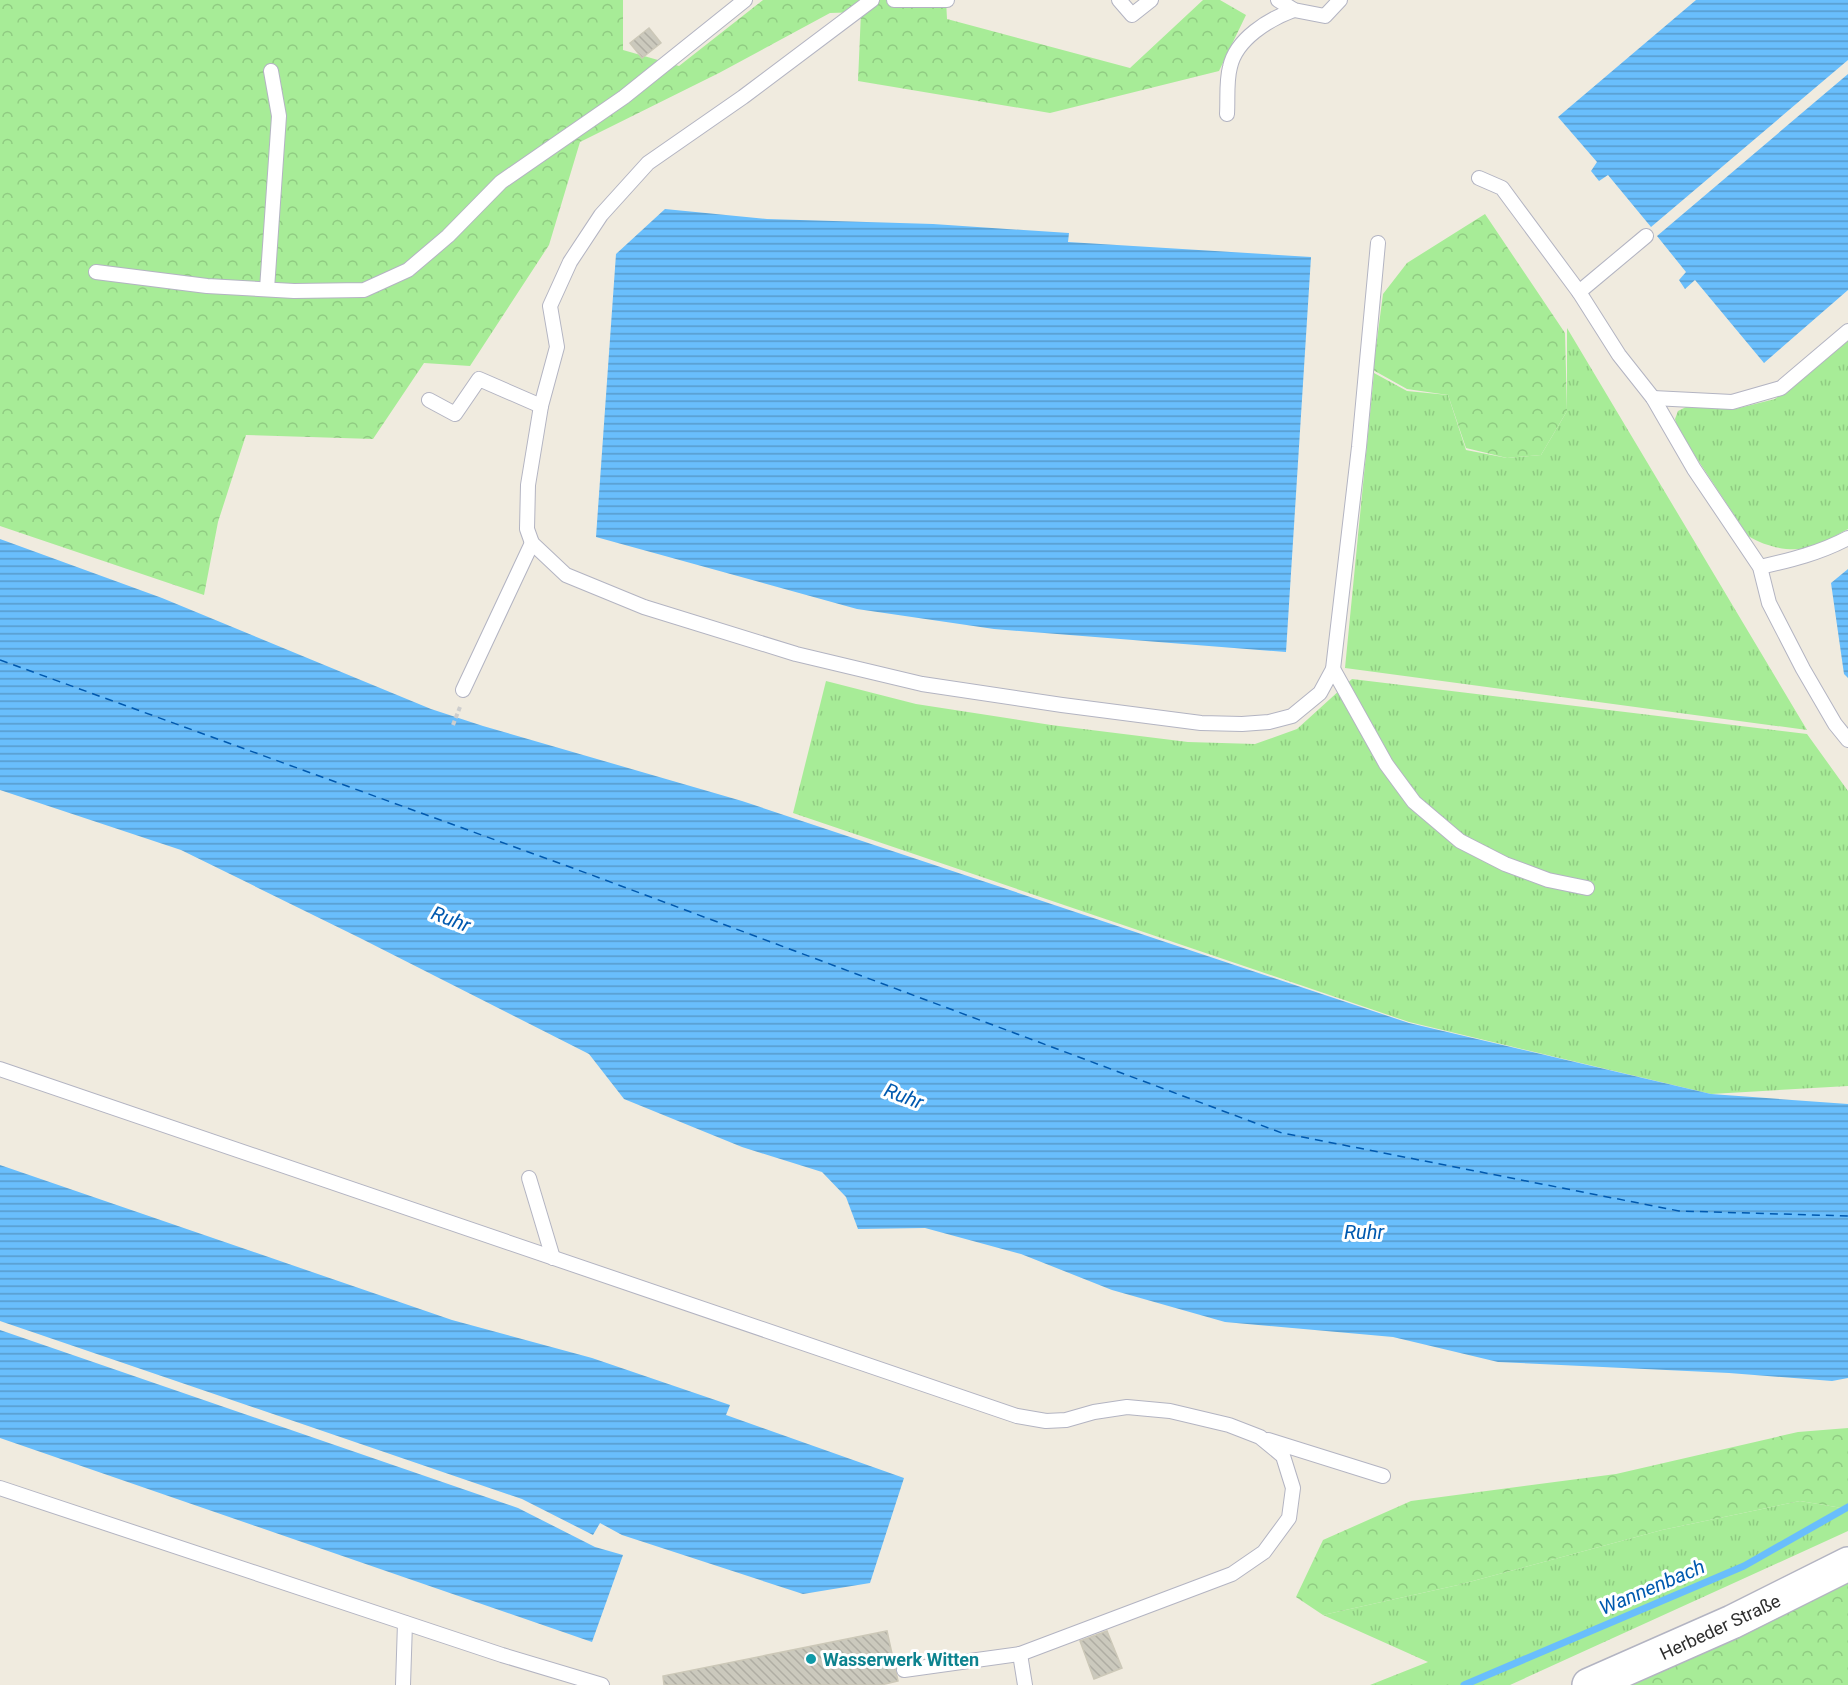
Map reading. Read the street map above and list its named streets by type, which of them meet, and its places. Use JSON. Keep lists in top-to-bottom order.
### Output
{
  "streets": {
    "main road": ["Herbeder Straße"]
  },
  "water": ["Ruhr", "Wannenbach"],
  "places": ["Wasserwerk Witten"]
}
